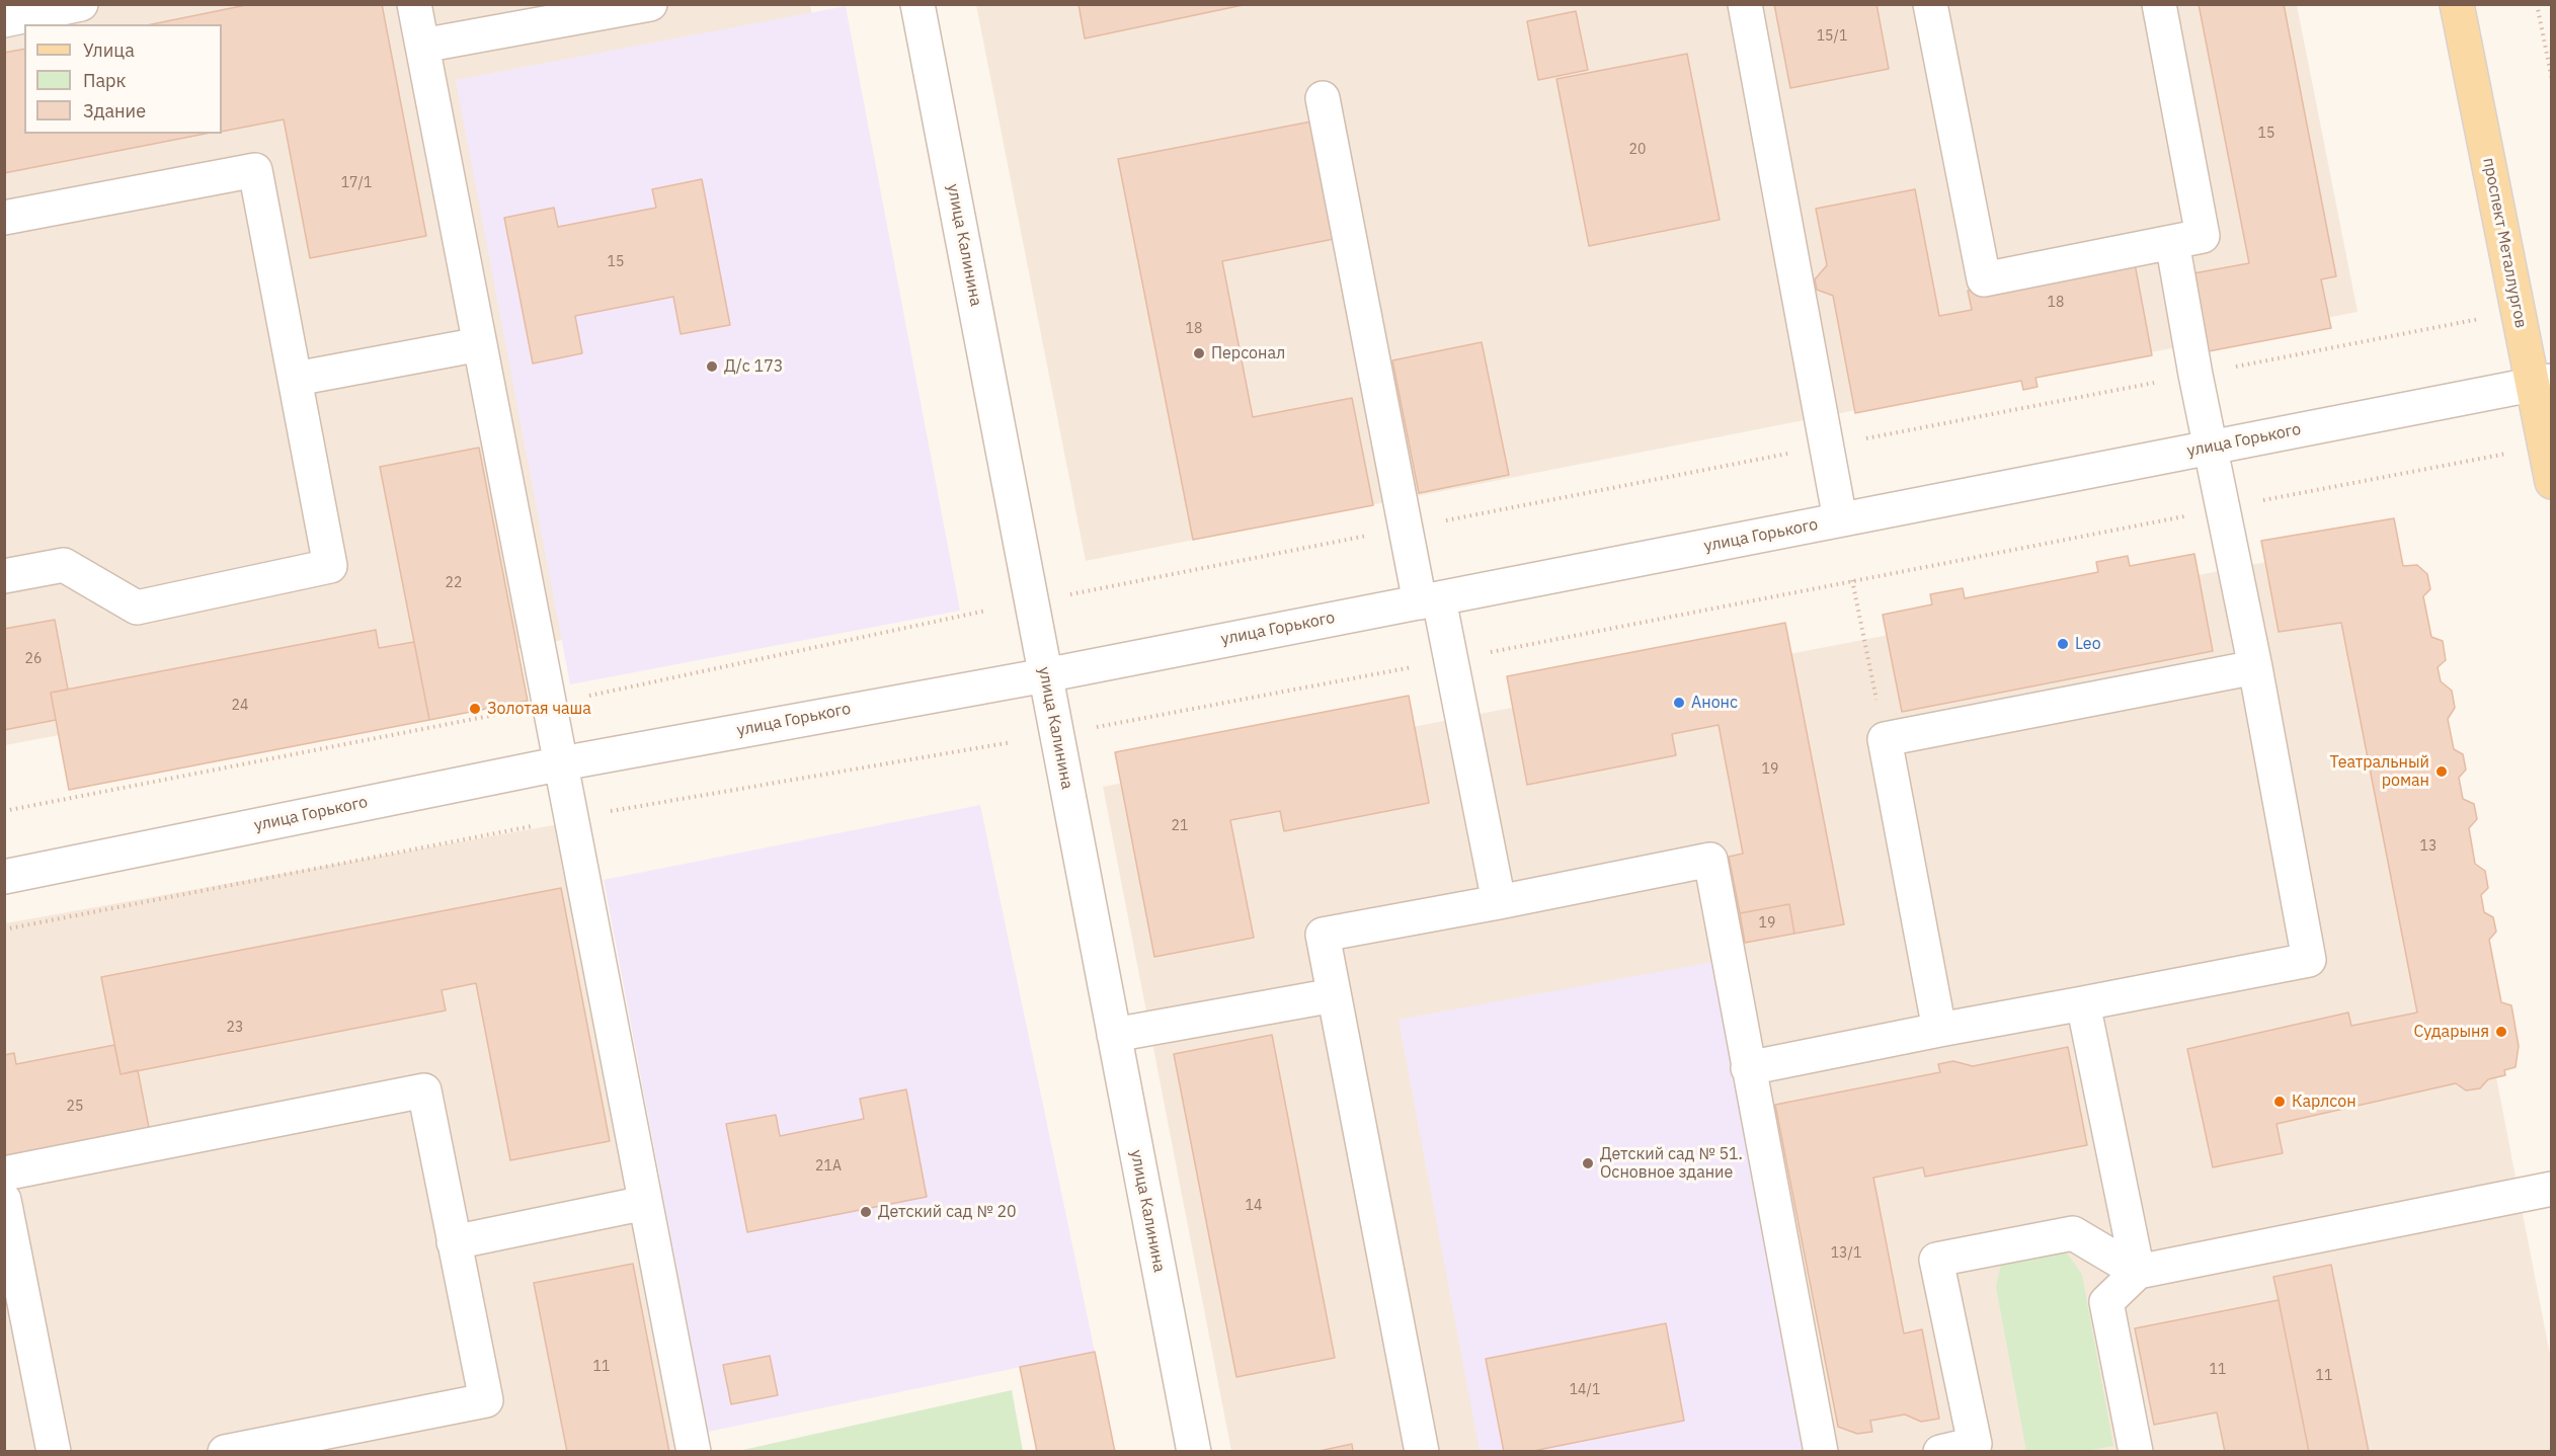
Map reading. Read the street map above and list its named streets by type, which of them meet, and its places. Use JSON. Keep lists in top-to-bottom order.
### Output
{
  "streets": {
    "main road": ["проспект Металлургов"],
    "street": ["улица Калинина", "улица Горького"]
  },
  "crossings": [
    ["проспект Металлургов", "улица Горького"],
    ["улица Калинина", "улица Горького"]
  ],
  "places": [
    "Персонал",
    "Д/с 173",
    "Leo",
    "Анонс",
    "Золотая чаша",
    "Театральный роман",
    "Сударыня",
    "Карлсон",
    "Детский сад № 51. Основное здание",
    "Детский сад № 20"
  ],
  "house_numbers": [
    "15/1",
    "15",
    "20",
    "17/1",
    "15",
    "18",
    "18",
    "22",
    "26",
    "24",
    "19",
    "21",
    "13",
    "19",
    "23",
    "25",
    "21А",
    "14",
    "13/1",
    "11",
    "11",
    "11",
    "14/1"
  ],
  "legend": ["Улица", "Парк", "Здание"]
}
